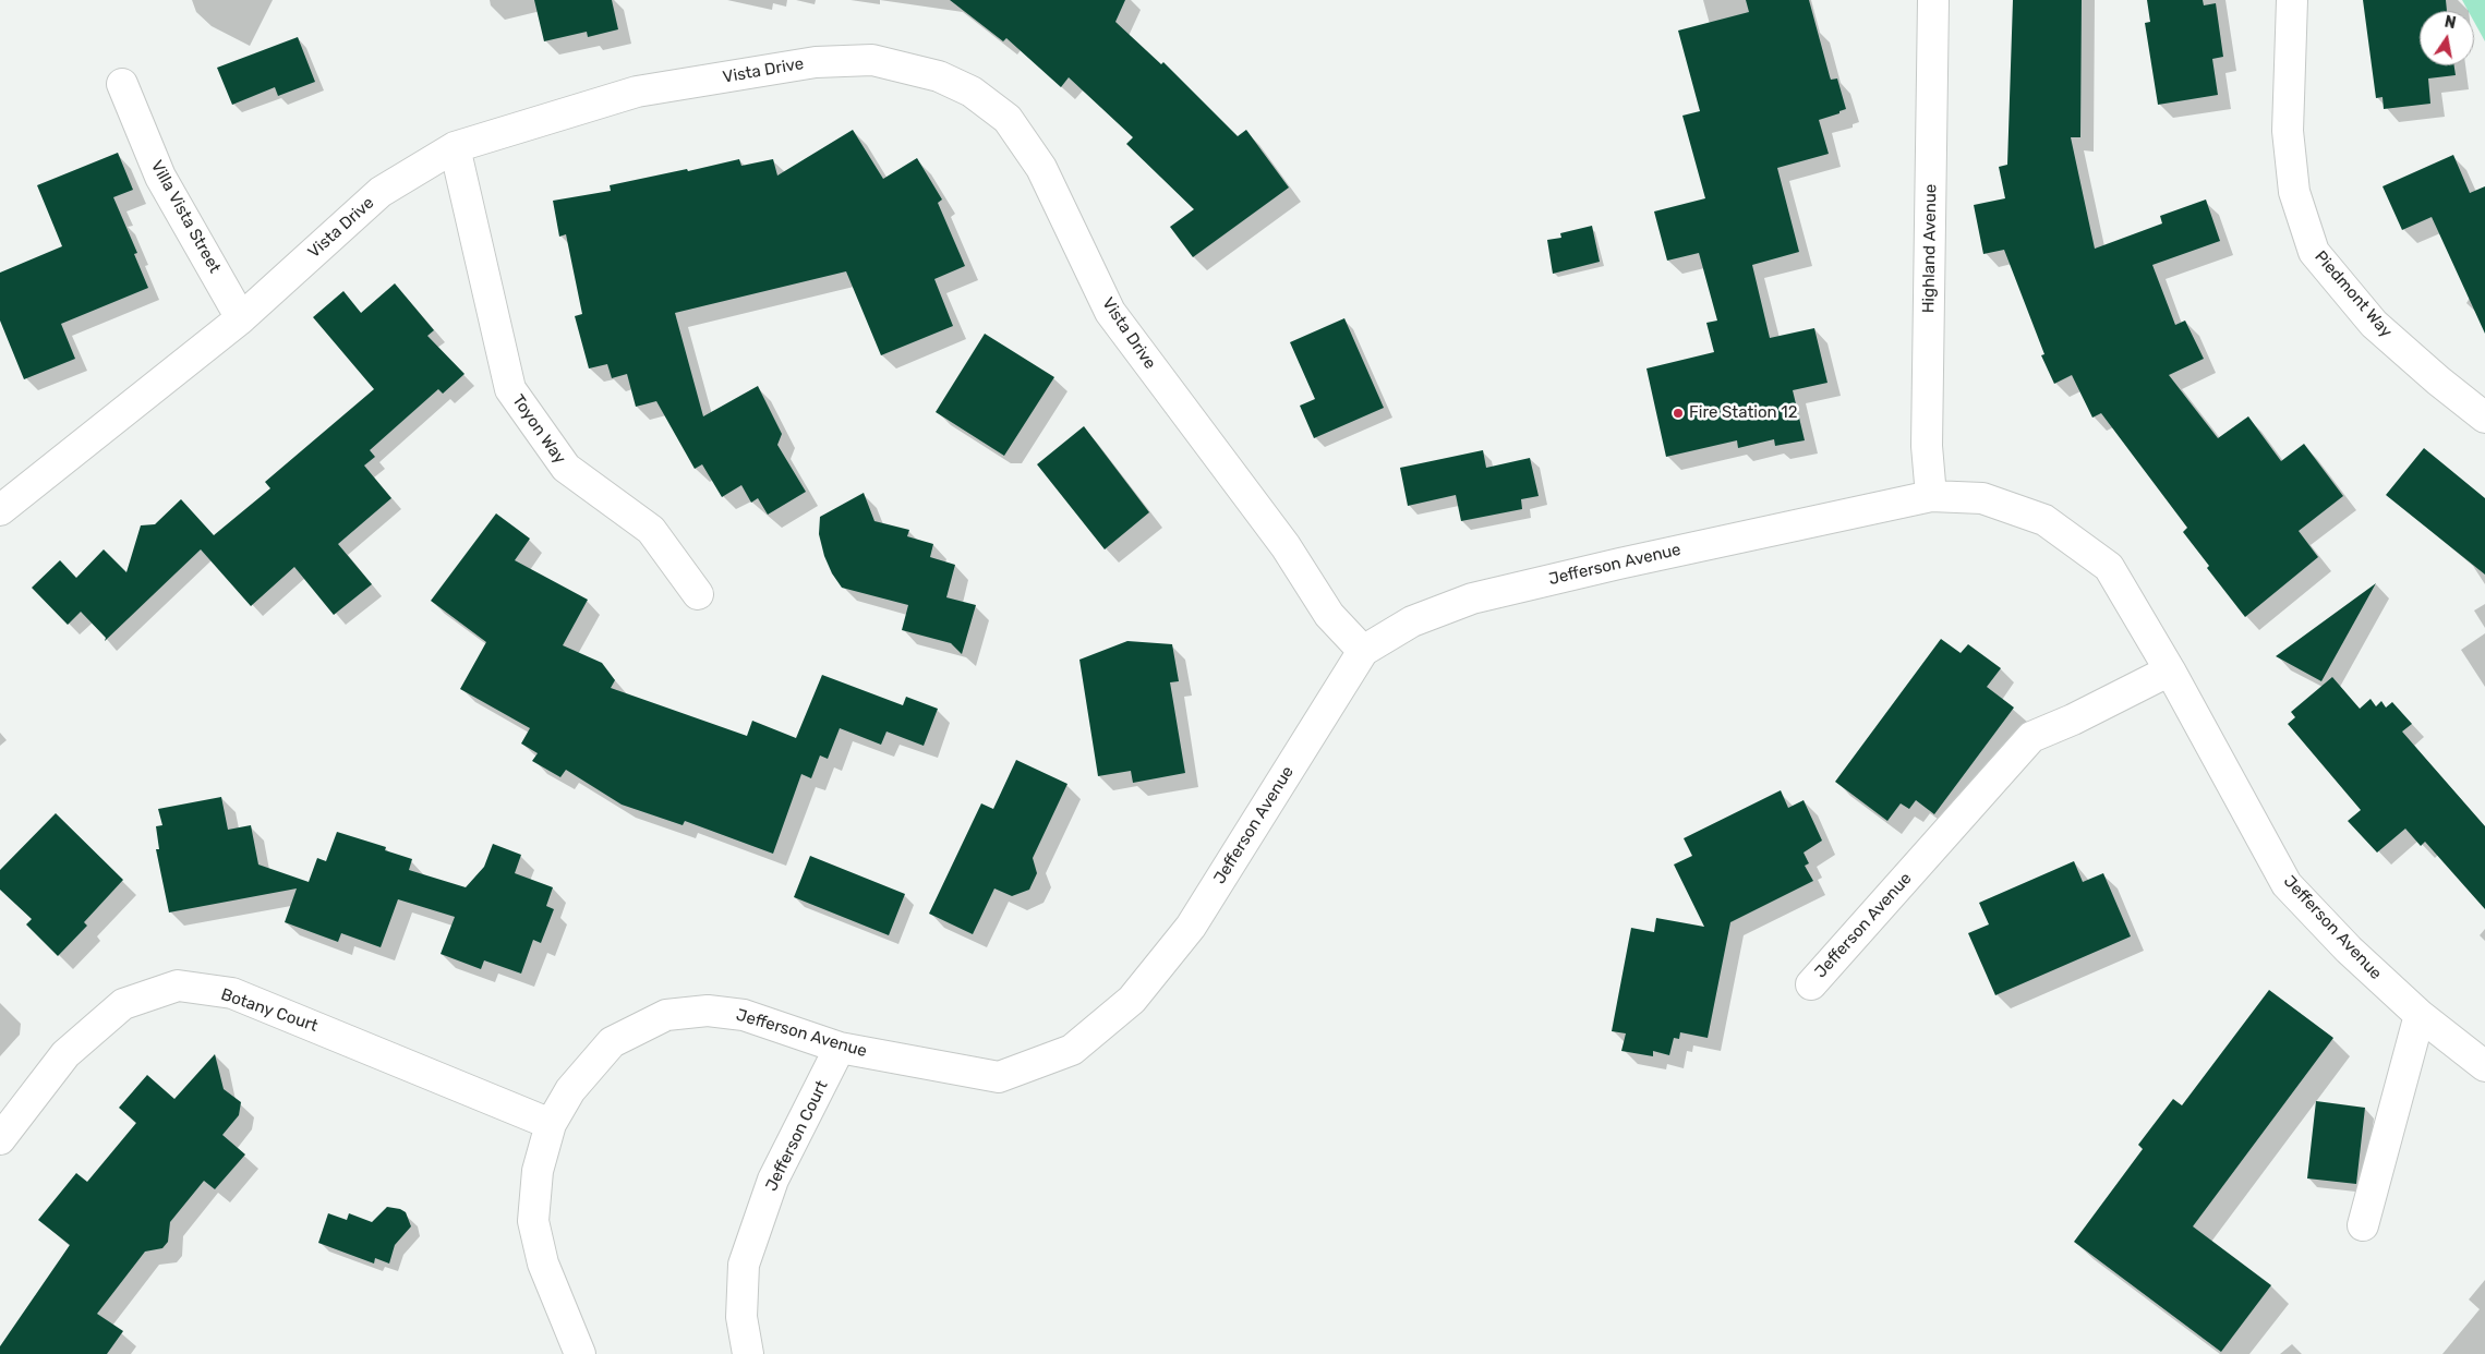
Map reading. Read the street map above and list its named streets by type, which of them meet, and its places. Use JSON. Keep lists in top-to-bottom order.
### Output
{
  "streets": {
    "street": [
      "Vista Drive",
      "Villa Vista Street",
      "Highland Avenue",
      "Piedmont Way",
      "Toyon Way",
      "Jefferson Avenue",
      "Botany Court",
      "Jefferson Court"
    ]
  },
  "crossings": [
    ["Vista Drive", "Villa Vista Street"],
    ["Vista Drive", "Toyon Way"],
    ["Vista Drive", "Jefferson Avenue"],
    ["Highland Avenue", "Jefferson Avenue"],
    ["Jefferson Avenue", "Botany Court"],
    ["Jefferson Avenue", "Jefferson Court"]
  ],
  "places": ["Fire Station 12"],
  "north": "top"
}
